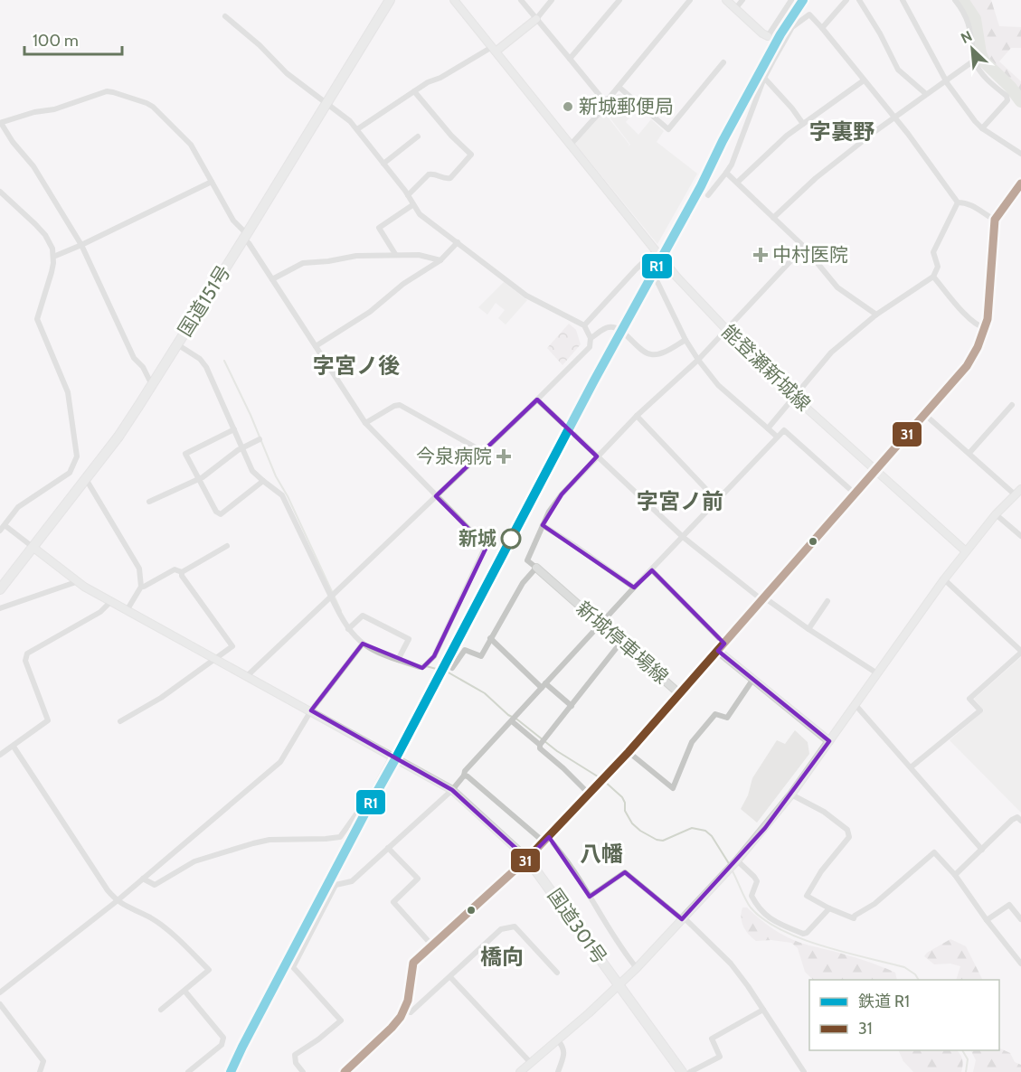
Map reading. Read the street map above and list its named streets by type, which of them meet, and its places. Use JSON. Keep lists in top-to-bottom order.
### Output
{
  "streets": {
    "highway": ["国道151号", "国道301号"],
    "street": ["能登瀬新城線", "新城停車場線"]
  },
  "crossings": [
    ["能登瀬新城線", "新城停車場線"]
  ],
  "districts": [
    "字裏野",
    "字宮ノ後",
    "字宮ノ前",
    "八幡",
    "橋向"
  ],
  "places": {
    "other": ["新城郵便局", "新城"],
    "health": ["中村医院", "今泉病院"]
  },
  "lines": ["rail line R1", "transit line 31"],
  "legend": ["鉄道 R1", "31"],
  "scale_bar": "100 m",
  "north": "top left"
}
